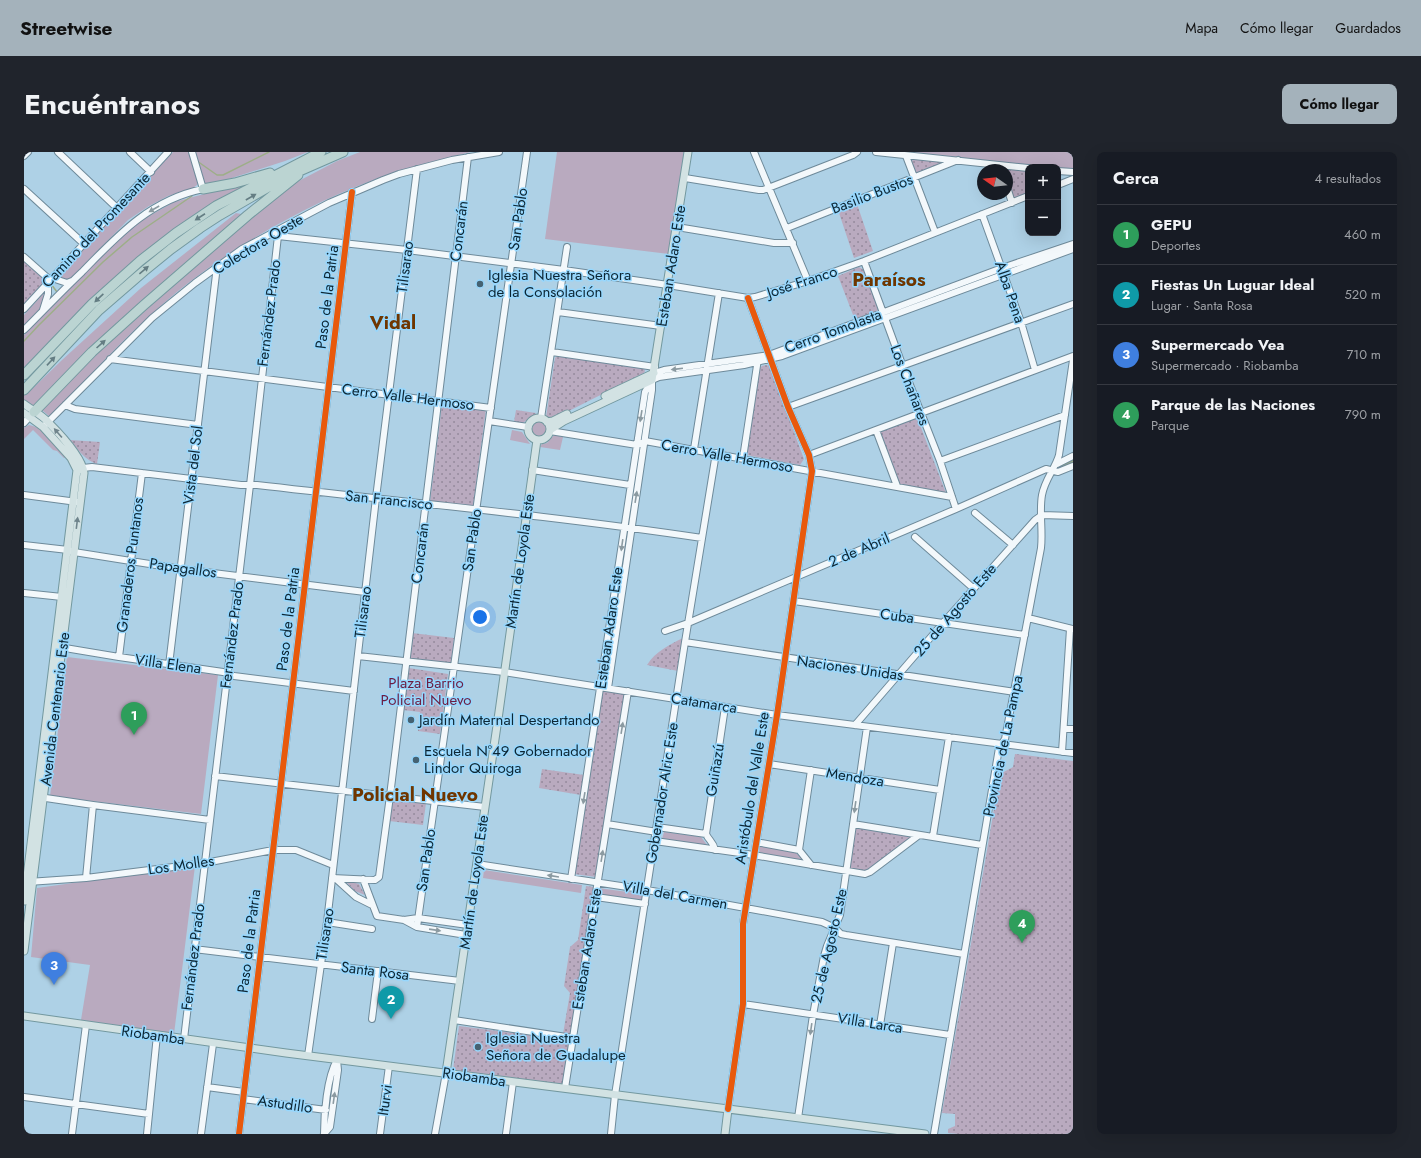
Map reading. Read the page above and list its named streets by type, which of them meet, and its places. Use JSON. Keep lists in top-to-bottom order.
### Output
{
  "streets": {
    "main road": [
      "Esteban Adaro Este",
      "Cerro Tomolasta",
      "Martín de Loyola Este",
      "Avenida Centenario Este",
      "Aristóbulo del Valle Este",
      "Riobamba"
    ],
    "street": [
      "Basilio Bustos",
      "San Pablo",
      "Camino del Promesante",
      "Concarán",
      "Colectora Oeste",
      "Tilisarao",
      "José Franco",
      "Alba Pena",
      "Paso de la Patria",
      "Fernández Prado",
      "Los Chañares",
      "Cerro Valle Hermoso",
      "Vista del Sol",
      "San Francisco",
      "2 de Abril",
      "Granaderos Puntanos",
      "Papagallos",
      "25 de Agosto Este",
      "Cuba",
      "Villa Elena",
      "Naciones Unidas",
      "Catamarca",
      "Provincia de La Pampa",
      "Guiñazú",
      "Mendoza",
      "Gobernador Alric Este",
      "Los Molles",
      "Villa del Carmen",
      "Santa Rosa",
      "Villa Larca",
      "Iturvi",
      "Astudillo"
    ]
  },
  "crossings": [
    ["San Pablo", "José Franco"],
    ["San Pablo", "Cerro Valle Hermoso"],
    ["San Pablo", "San Francisco"],
    ["San Pablo", "Catamarca"],
    ["Concarán", "Colectora Oeste"],
    ["Concarán", "José Franco"],
    ["Concarán", "Cerro Valle Hermoso"],
    ["Concarán", "San Francisco"],
    ["Concarán", "Catamarca"],
    ["Colectora Oeste", "Tilisarao"],
    ["Colectora Oeste", "José Franco"],
    ["Colectora Oeste", "Paso de la Patria"],
    ["Colectora Oeste", "Fernández Prado"],
    ["Colectora Oeste", "Cerro Valle Hermoso"],
    ["Colectora Oeste", "Vista del Sol"],
    ["Esteban Adaro Este", "José Franco"],
    ["Esteban Adaro Este", "Cerro Tomolasta"],
    ["Esteban Adaro Este", "Cerro Valle Hermoso"],
    ["Esteban Adaro Este", "San Francisco"],
    ["Esteban Adaro Este", "Catamarca"],
    ["Esteban Adaro Este", "Villa del Carmen"],
    ["Esteban Adaro Este", "Riobamba"],
    ["Tilisarao", "José Franco"],
    ["Tilisarao", "Cerro Valle Hermoso"],
    ["Tilisarao", "San Francisco"],
    ["Tilisarao", "Papagallos"],
    ["Tilisarao", "Villa Elena"],
    ["Tilisarao", "Catamarca"],
    ["Tilisarao", "Los Molles"],
    ["Tilisarao", "Santa Rosa"],
    ["Tilisarao", "Riobamba"],
    ["José Franco", "Alba Pena"],
    ["José Franco", "Paso de la Patria"],
    ["José Franco", "Fernández Prado"],
    ["José Franco", "Los Chañares"],
    ["José Franco", "Aristóbulo del Valle Este"],
    ["Alba Pena", "Cerro Tomolasta"],
    ["Paso de la Patria", "Cerro Valle Hermoso"],
    ["Paso de la Patria", "San Francisco"],
    ["Paso de la Patria", "Papagallos"],
    ["Paso de la Patria", "Villa Elena"],
    ["Paso de la Patria", "Los Molles"],
    ["Paso de la Patria", "Santa Rosa"],
    ["Paso de la Patria", "Riobamba"],
    ["Paso de la Patria", "Astudillo"],
    ["Fernández Prado", "Cerro Valle Hermoso"],
    ["Fernández Prado", "San Francisco"],
    ["Fernández Prado", "Papagallos"],
    ["Fernández Prado", "Villa Elena"],
    ["Fernández Prado", "Los Molles"],
    ["Fernández Prado", "Santa Rosa"],
    ["Fernández Prado", "Riobamba"],
    ["Cerro Tomolasta", "Los Chañares"],
    ["Cerro Tomolasta", "Cerro Valle Hermoso"],
    ["Cerro Tomolasta", "Martín de Loyola Este"],
    ["Cerro Tomolasta", "Aristóbulo del Valle Este"],
    ["Los Chañares", "Cerro Valle Hermoso"],
    ["Los Chañares", "2 de Abril"],
    ["Cerro Valle Hermoso", "Vista del Sol"],
    ["Cerro Valle Hermoso", "Martín de Loyola Este"],
    ["Cerro Valle Hermoso", "Aristóbulo del Valle Este"],
    ["Cerro Valle Hermoso", "Gobernador Alric Este"],
    ["Vista del Sol", "San Francisco"],
    ["Vista del Sol", "Papagallos"],
    ["Vista del Sol", "Villa Elena"],
    ["San Francisco", "Martín de Loyola Este"],
    ["San Francisco", "Granaderos Puntanos"],
    ["San Francisco", "Avenida Centenario Este"],
    ["San Francisco", "Gobernador Alric Este"],
    ["2 de Abril", "Provincia de La Pampa"],
    ["2 de Abril", "Aristóbulo del Valle Este"],
    ["2 de Abril", "Gobernador Alric Este"],
    ["Martín de Loyola Este", "Catamarca"],
    ["Martín de Loyola Este", "Villa del Carmen"],
    ["Martín de Loyola Este", "Santa Rosa"],
    ["Martín de Loyola Este", "Riobamba"],
    ["Granaderos Puntanos", "Papagallos"],
    ["Granaderos Puntanos", "Villa Elena"],
    ["Papagallos", "Avenida Centenario Este"],
    ["25 de Agosto Este", "Cuba"],
    ["25 de Agosto Este", "Naciones Unidas"],
    ["25 de Agosto Este", "Catamarca"],
    ["25 de Agosto Este", "Provincia de La Pampa"],
    ["25 de Agosto Este", "Mendoza"],
    ["25 de Agosto Este", "Villa del Carmen"],
    ["25 de Agosto Este", "Villa Larca"],
    ["25 de Agosto Este", "Riobamba"],
    ["Cuba", "Provincia de La Pampa"],
    ["Cuba", "Aristóbulo del Valle Este"],
    ["Villa Elena", "Avenida Centenario Este"],
    ["Naciones Unidas", "Provincia de La Pampa"],
    ["Naciones Unidas", "Aristóbulo del Valle Este"],
    ["Naciones Unidas", "Gobernador Alric Este"],
    ["Catamarca", "Provincia de La Pampa"],
    ["Catamarca", "Guiñazú"],
    ["Catamarca", "Aristóbulo del Valle Este"],
    ["Catamarca", "Gobernador Alric Este"],
    ["Avenida Centenario Este", "Los Molles"],
    ["Provincia de La Pampa", "Villa del Carmen"],
    ["Provincia de La Pampa", "Villa Larca"],
    ["Mendoza", "Aristóbulo del Valle Este"],
    ["Aristóbulo del Valle Este", "Villa del Carmen"],
    ["Aristóbulo del Valle Este", "Villa Larca"],
    ["Aristóbulo del Valle Este", "Riobamba"],
    ["Gobernador Alric Este", "Villa del Carmen"],
    ["Gobernador Alric Este", "Riobamba"],
    ["Riobamba", "Iturvi"]
  ],
  "districts": ["Paraísos", "Vidal", "Policial Nuevo"],
  "parks": ["Plaza Barrio Policial Nuevo"],
  "places": [
    "Iglesia Nuestra Señora de la Consolación",
    "Jardín Maternal Despertando",
    "Escuela N°49 Gobernador Lindor Quiroga",
    "Iglesia Nuestra Señora de Guadalupe"
  ],
  "north": "left",
  "page": {
    "header": "Streetwise",
    "nav": ["Mapa", "Cómo llegar", "Guardados"],
    "title": "Encuéntranos",
    "buttons": "Cómo llegar",
    "heading": ["Cerca", "4 resultados"],
    "map_buttons": ["+", "−"],
    "list": [
      {
        "mark": "1",
        "name": "GEPU",
        "note": "Deportes",
        "value": "460 m"
      },
      {
        "mark": "2",
        "name": "Fiestas Un Luguar Ideal",
        "note": "Lugar · Santa Rosa",
        "value": "520 m"
      },
      {
        "mark": "3",
        "name": "Supermercado Vea",
        "note": "Supermercado · Riobamba",
        "value": "710 m"
      },
      {
        "mark": "4",
        "name": "Parque de las Naciones",
        "note": "Parque",
        "value": "790 m"
      }
    ],
    "pins": [
      "1",
      "4",
      "3",
      "2"
    ]
  }
}
